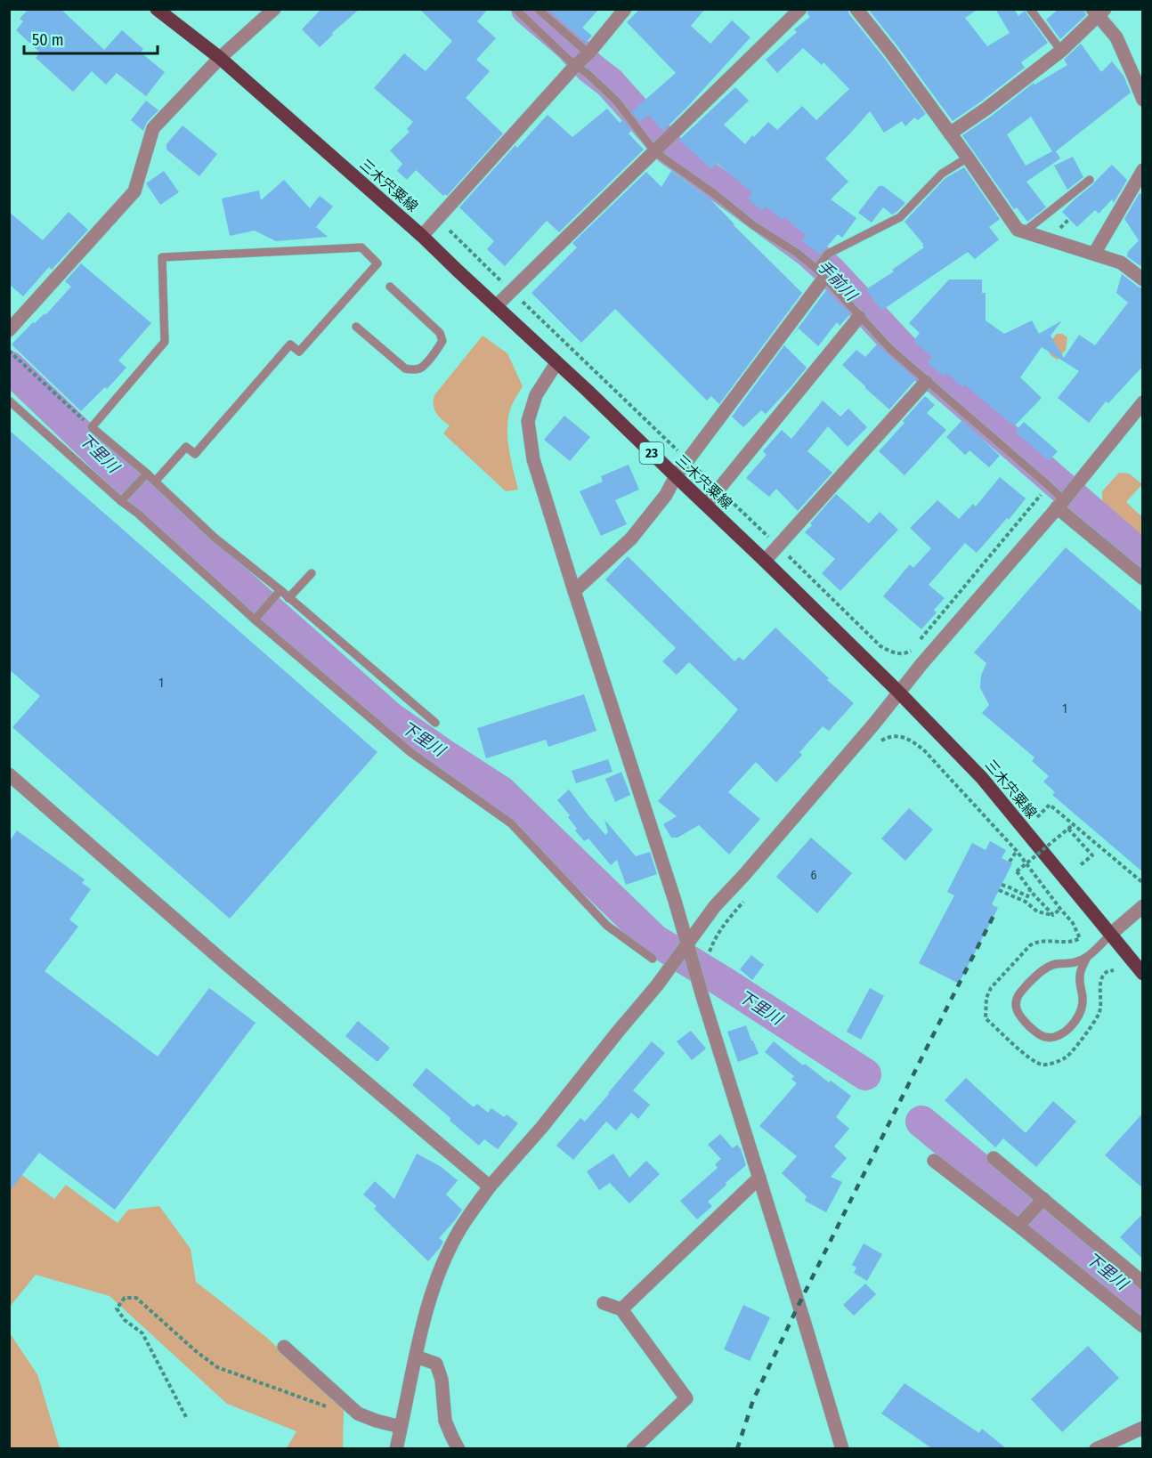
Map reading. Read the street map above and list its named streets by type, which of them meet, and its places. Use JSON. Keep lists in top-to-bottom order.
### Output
{
  "streets": {
    "main road": ["三木宍粟線", "23"]
  },
  "water": ["手前川", "下里川"],
  "house_numbers": ["1", "1", "6"],
  "scale_bar": "50 m"
}
